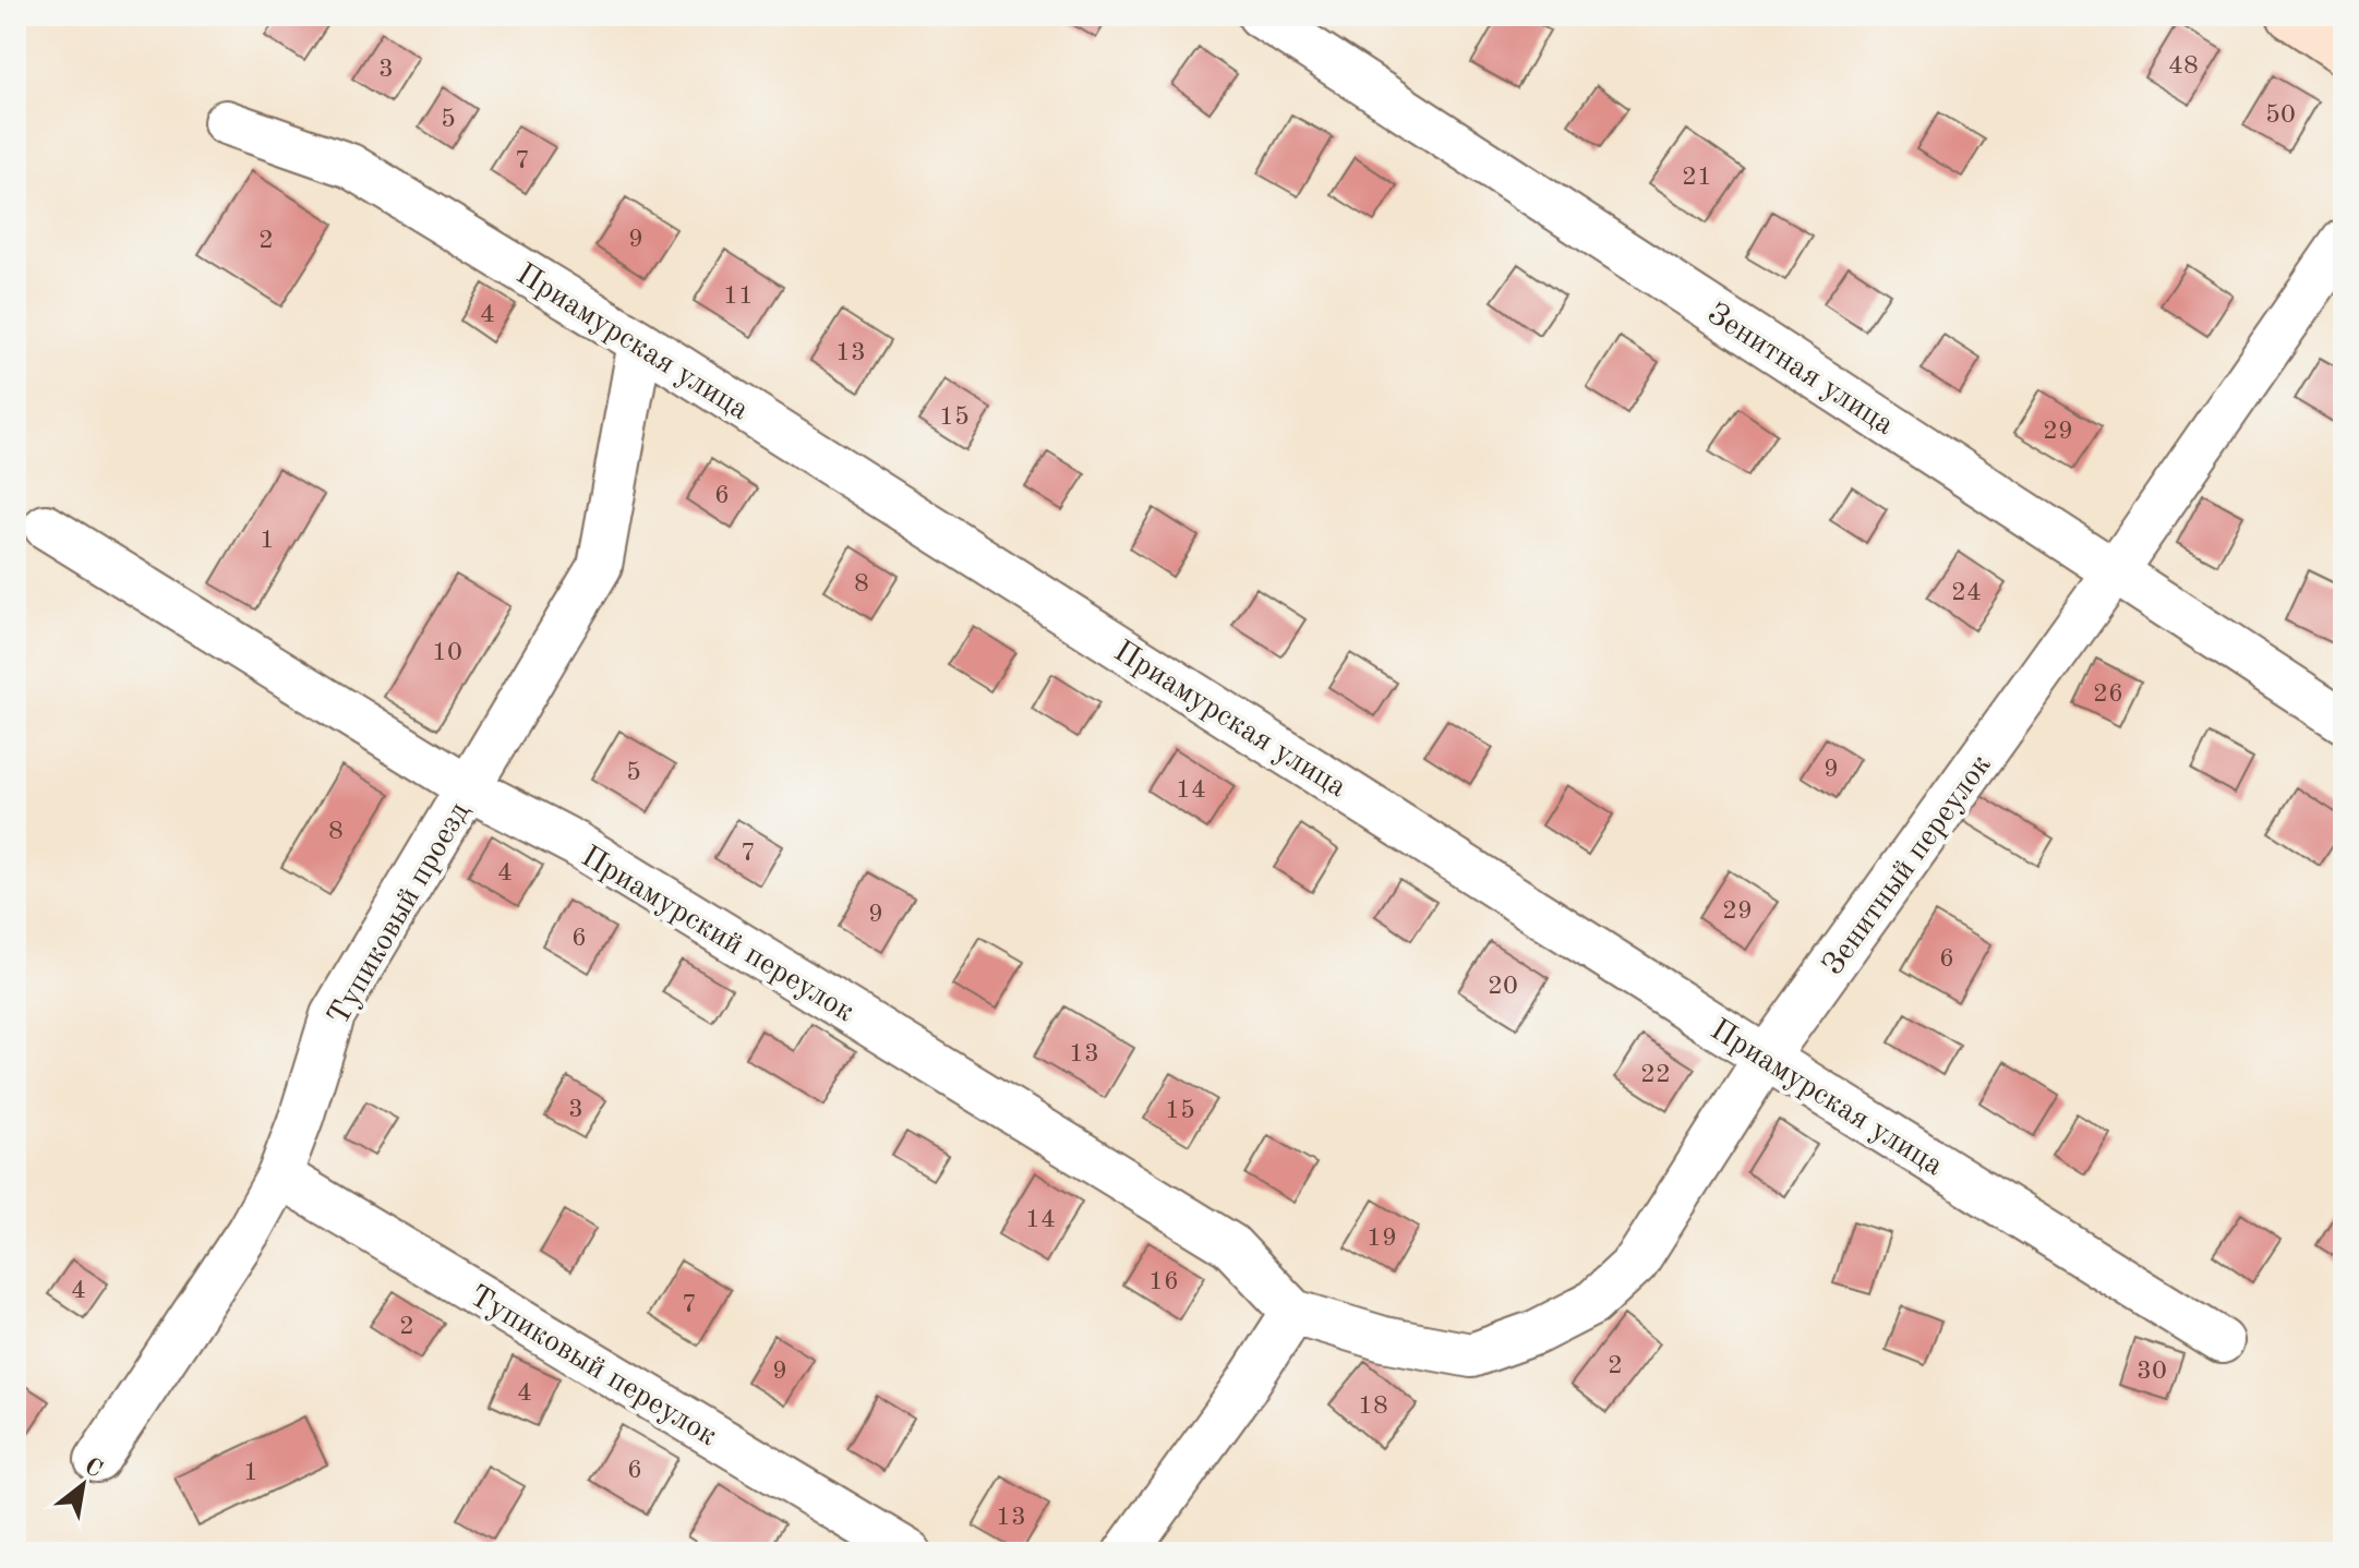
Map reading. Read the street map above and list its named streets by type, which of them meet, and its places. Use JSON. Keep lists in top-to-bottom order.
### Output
{
  "streets": {
    "street": [
      "Приамурская улица",
      "Зенитная улица",
      "Зенитный переулок",
      "Тупиковый проезд",
      "Приамурский переулок",
      "Тупиковый переулок"
    ]
  },
  "crossings": [
    ["Приамурская улица", "Зенитный переулок"],
    ["Приамурская улица", "Тупиковый проезд"],
    ["Зенитная улица", "Зенитный переулок"],
    ["Зенитный переулок", "Приамурский переулок"],
    ["Тупиковый проезд", "Приамурский переулок"],
    ["Тупиковый проезд", "Тупиковый переулок"]
  ],
  "house_numbers": [
    "48",
    "3",
    "50",
    "5",
    "7",
    "21",
    "9",
    "2",
    "11",
    "4",
    "13",
    "15",
    "29",
    "6",
    "1",
    "8",
    "24",
    "10",
    "26",
    "9",
    "5",
    "14",
    "8",
    "7",
    "4",
    "29",
    "9",
    "6",
    "6",
    "20",
    "13",
    "22",
    "3",
    "15",
    "14",
    "19",
    "16",
    "4",
    "7",
    "2",
    "2",
    "9",
    "30",
    "4",
    "18",
    "6",
    "1",
    "13"
  ],
  "north": "top right"
}
